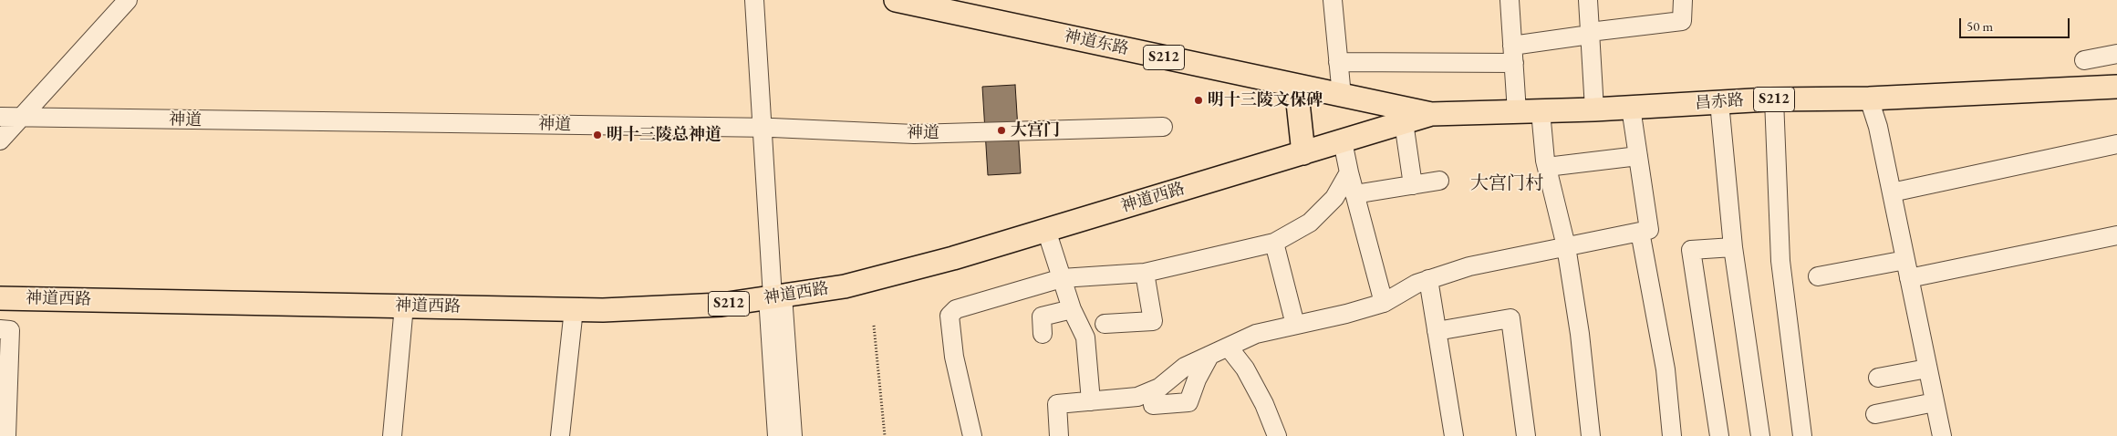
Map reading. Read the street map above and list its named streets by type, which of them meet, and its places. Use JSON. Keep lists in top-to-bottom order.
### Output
{
  "streets": {
    "main road": [
      "神道东路",
      "S212",
      "昌赤路",
      "神道西路"
    ],
    "street": ["神道"]
  },
  "crossings": [
    ["神道东路", "昌赤路"],
    ["神道东路", "神道西路"],
    ["昌赤路", "神道西路"]
  ],
  "districts": ["大宫门村"],
  "places": ["明十三陵文保碑", "大宫门", "明十三陵总神道"],
  "scale_bar": "50 m"
}
